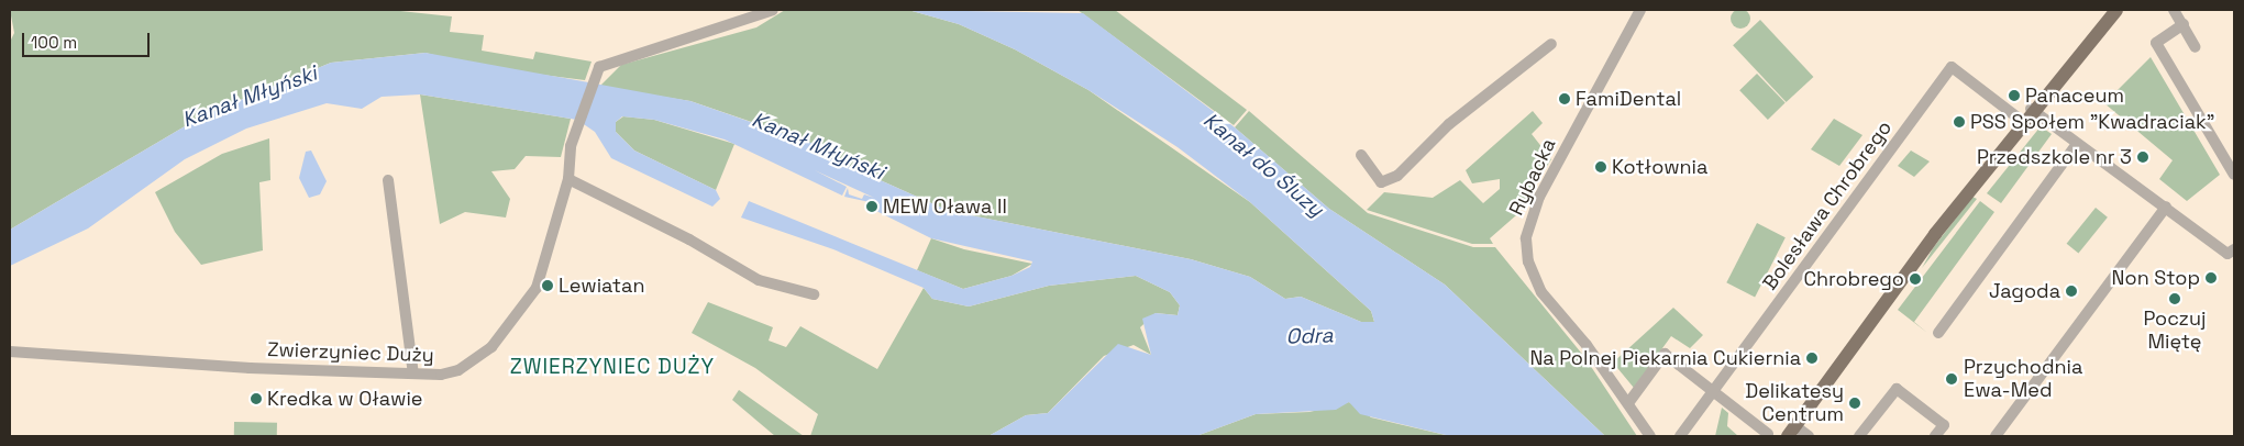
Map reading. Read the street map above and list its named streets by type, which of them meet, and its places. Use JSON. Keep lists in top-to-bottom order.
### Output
{
  "streets": {
    "street": ["Rybacka", "Bolesława Chrobrego", "Zwierzyniec Duży"]
  },
  "districts": ["ZWIERZYNIEC DUŻY"],
  "water": ["Kanał Młyński", "Kanał do Śluzy", "Odra"],
  "places": [
    "Panaceum",
    "FamiDental",
    "PSS Społem \"Kwadraciak\"",
    "Przedszkole nr 3",
    "Kotłownia",
    "MEW Oława II",
    "Non Stop",
    "Chrobrego",
    "Lewiatan",
    "Jagoda",
    "Poczuj Miętę",
    "Na Polnej Piekarnia Cukiernia",
    "Przychodnia Ewa-Med",
    "Kredka w Oławie",
    "Delikatesy Centrum"
  ],
  "scale_bar": "100 m"
}
